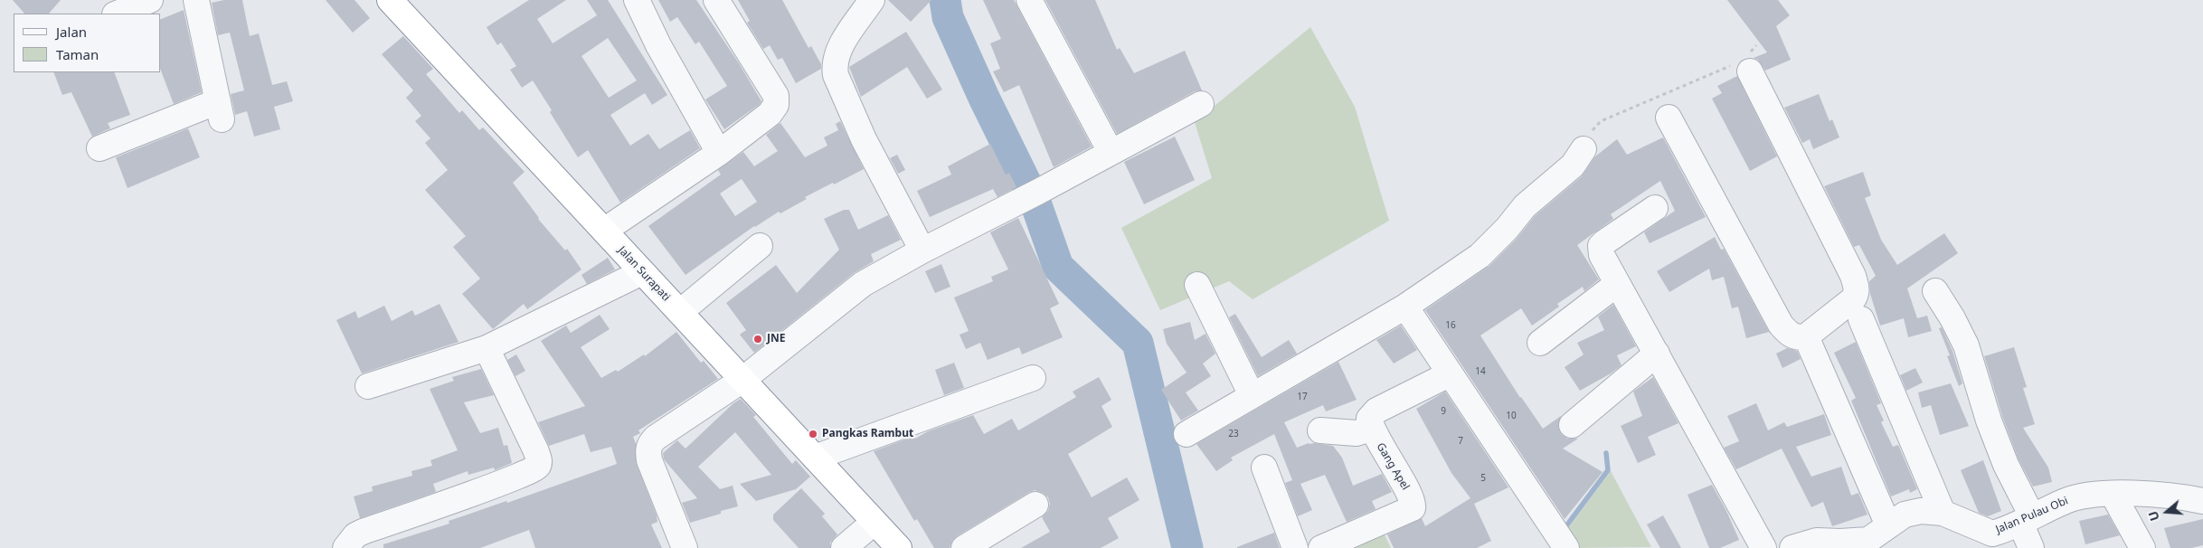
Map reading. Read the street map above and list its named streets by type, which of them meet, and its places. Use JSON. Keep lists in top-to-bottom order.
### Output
{
  "streets": {
    "highway": ["Jalan Surapati"],
    "street": ["Gang Apel", "Jalan Pulau Obi"]
  },
  "places": ["JNE", "Pangkas Rambut"],
  "house_numbers": [
    "16",
    "14",
    "17",
    "9",
    "10",
    "23",
    "7",
    "5"
  ],
  "legend": ["Jalan", "Taman"],
  "north": "left"
}
